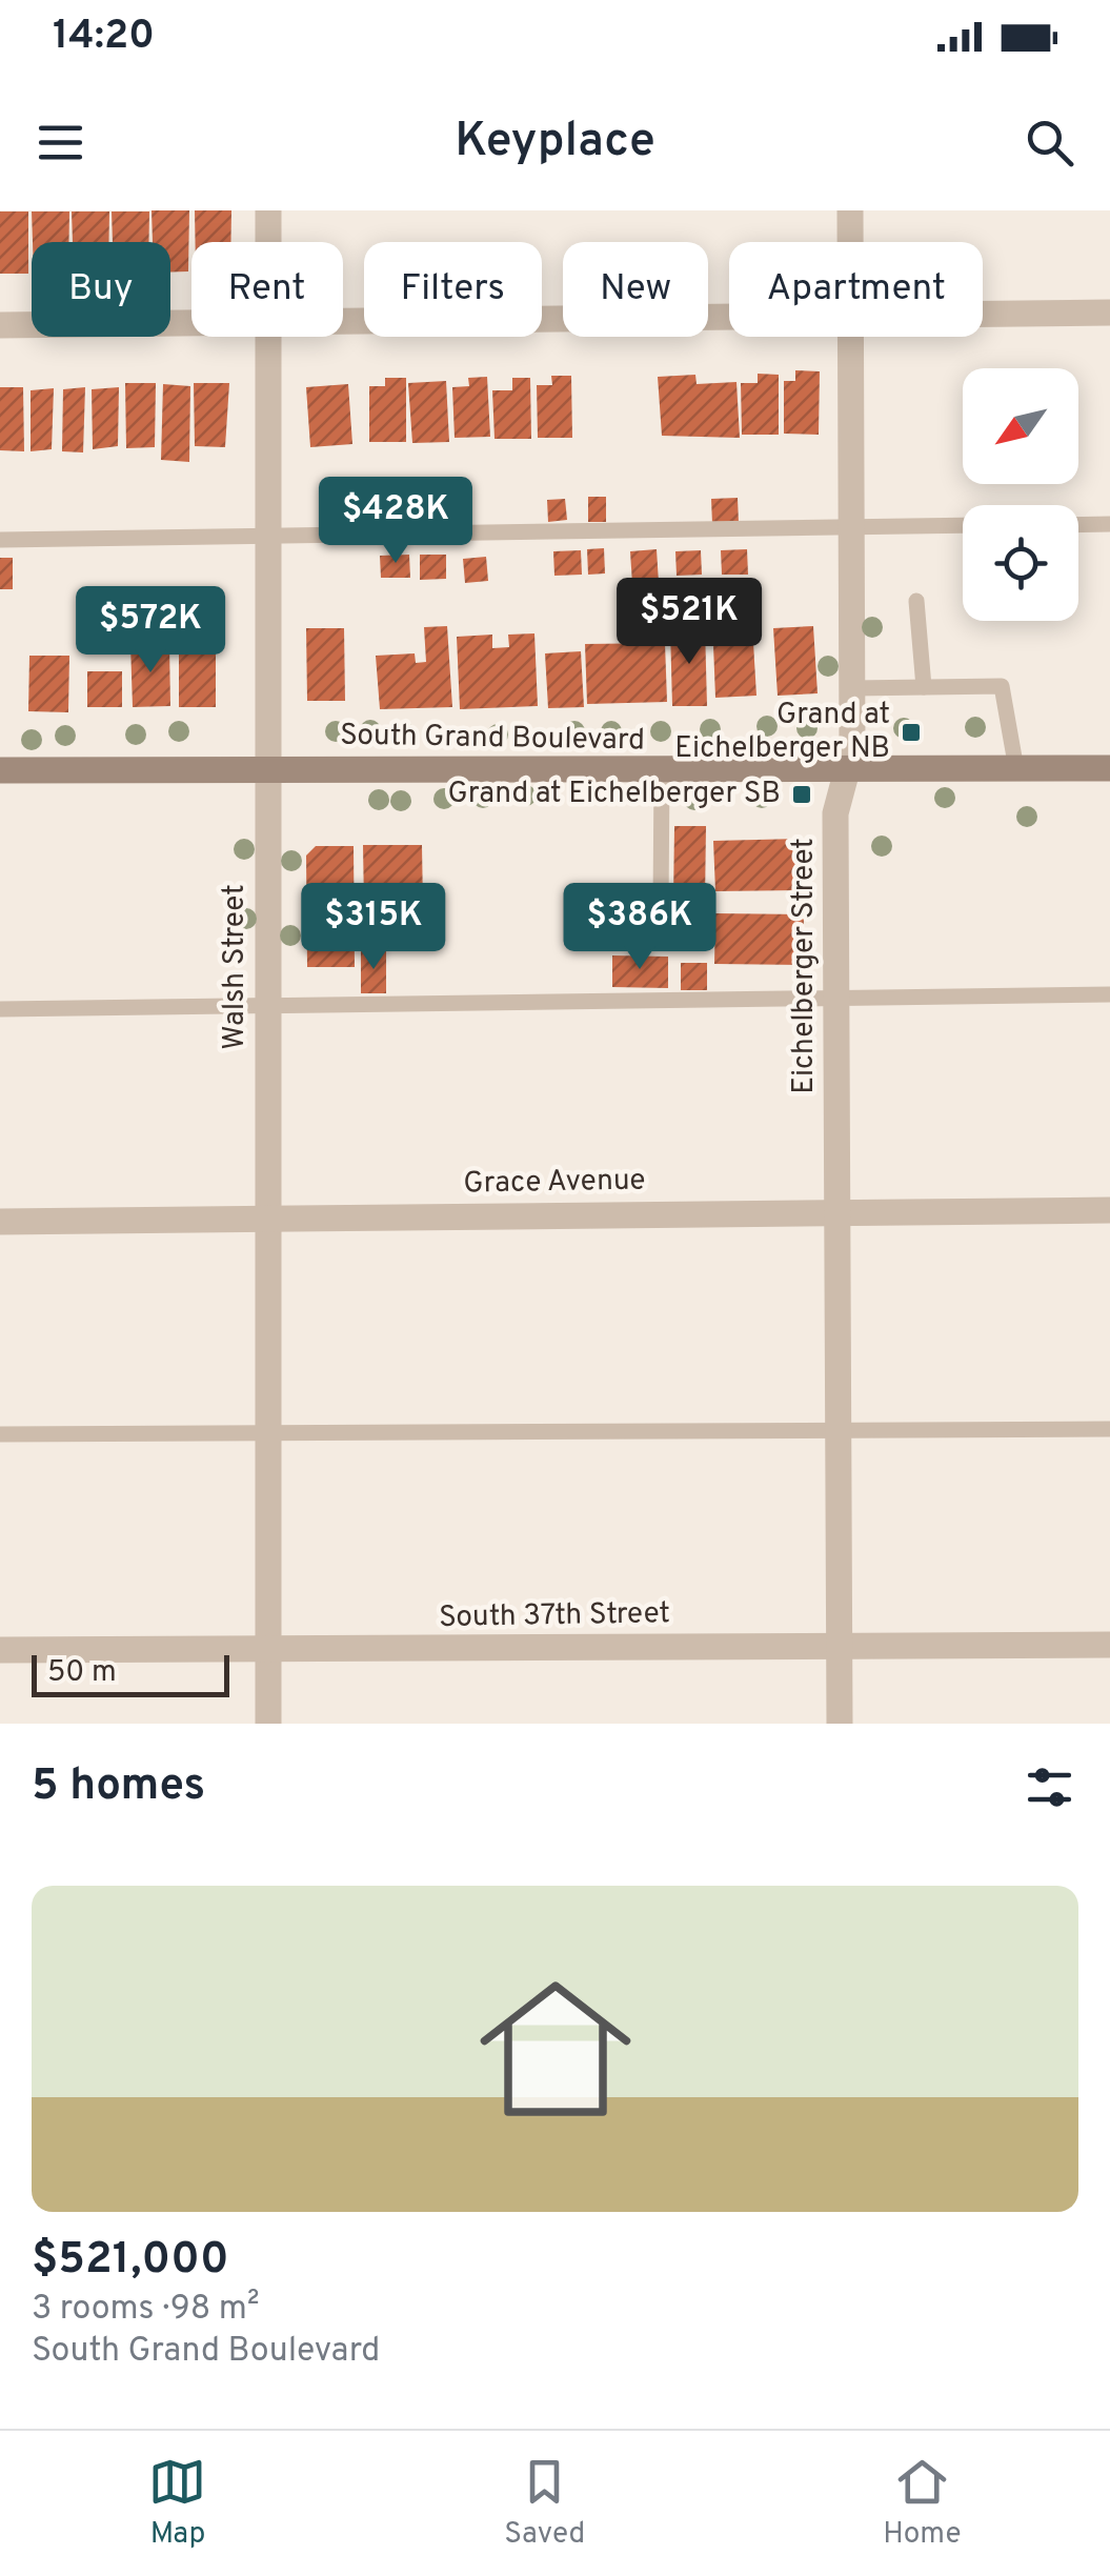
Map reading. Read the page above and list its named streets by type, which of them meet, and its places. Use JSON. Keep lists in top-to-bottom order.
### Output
{
  "streets": {
    "main road": ["South Grand Boulevard"],
    "street": [
      "Eichelberger Street",
      "Walsh Street",
      "Grace Avenue",
      "South 37th Street"
    ]
  },
  "crossings": [
    ["South Grand Boulevard", "Eichelberger Street"],
    ["South Grand Boulevard", "Walsh Street"],
    ["Eichelberger Street", "Grace Avenue"],
    ["Eichelberger Street", "South 37th Street"],
    ["Walsh Street", "Grace Avenue"],
    ["Walsh Street", "South 37th Street"]
  ],
  "places": {
    "transit": ["Grand at Eichelberger NB", "Grand at Eichelberger SB"]
  },
  "scale_bar": "50 m",
  "north": "bottom left",
  "page": {
    "status": "14:20",
    "header": "Keyplace",
    "chip": [
      "Buy",
      "Rent",
      "Filters",
      "New",
      "Apartment"
    ],
    "price": [
      "$428K",
      "$521K",
      "$572K",
      "$315K",
      "$386K"
    ],
    "scale": "50 m",
    "heading": "5 homes",
    "list": [
      {
        "name": "$521,000",
        "note": "3 rooms · 98 m² · South Grand Boulevard"
      }
    ],
    "tabs": ["Map", "Saved", "Home"]
  }
}
